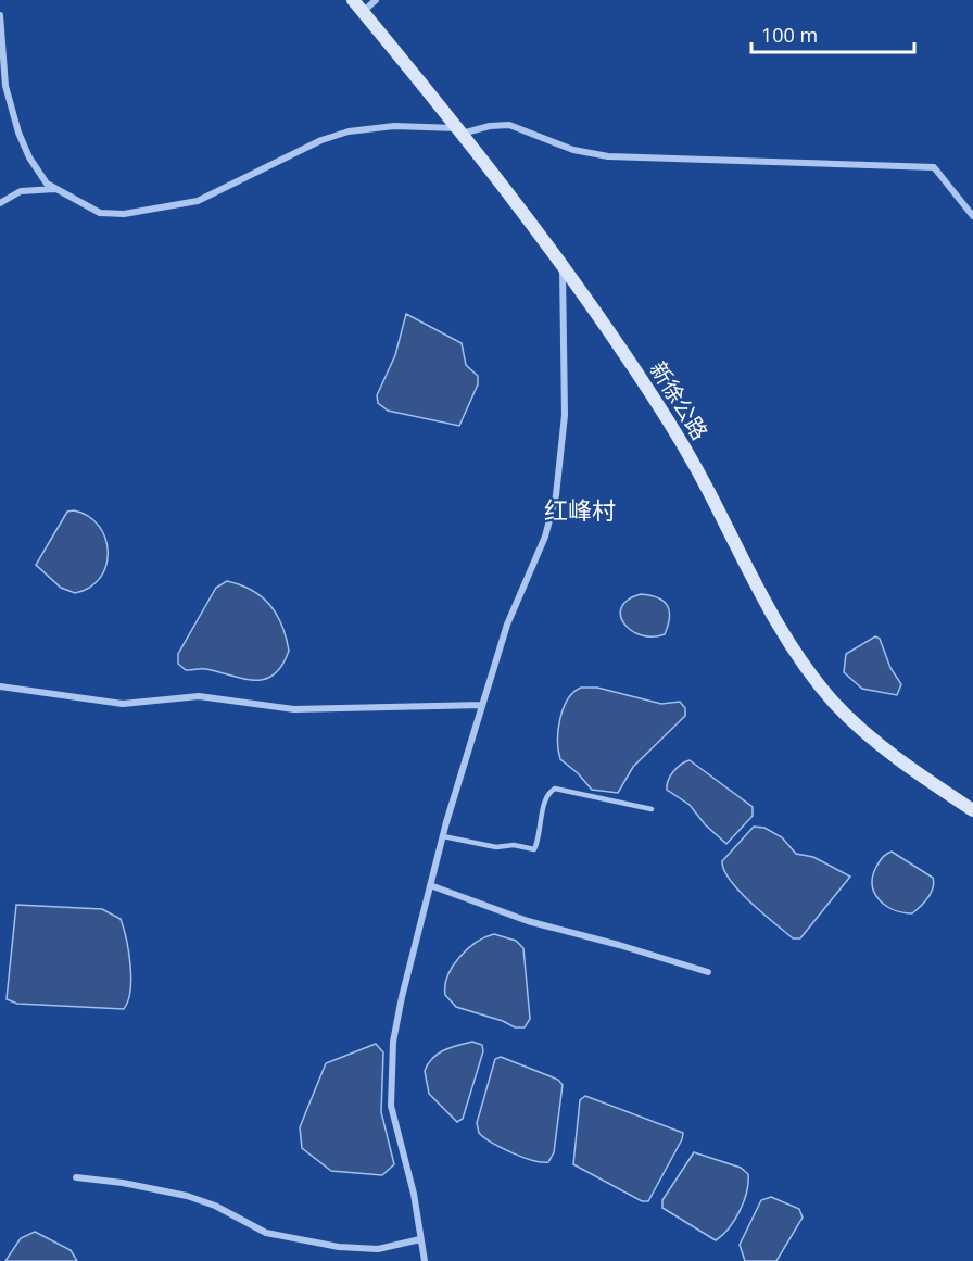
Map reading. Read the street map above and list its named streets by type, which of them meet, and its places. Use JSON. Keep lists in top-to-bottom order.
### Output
{
  "streets": {
    "main road": ["新徐公路"]
  },
  "districts": ["红峰村"],
  "scale_bar": "100 m"
}
